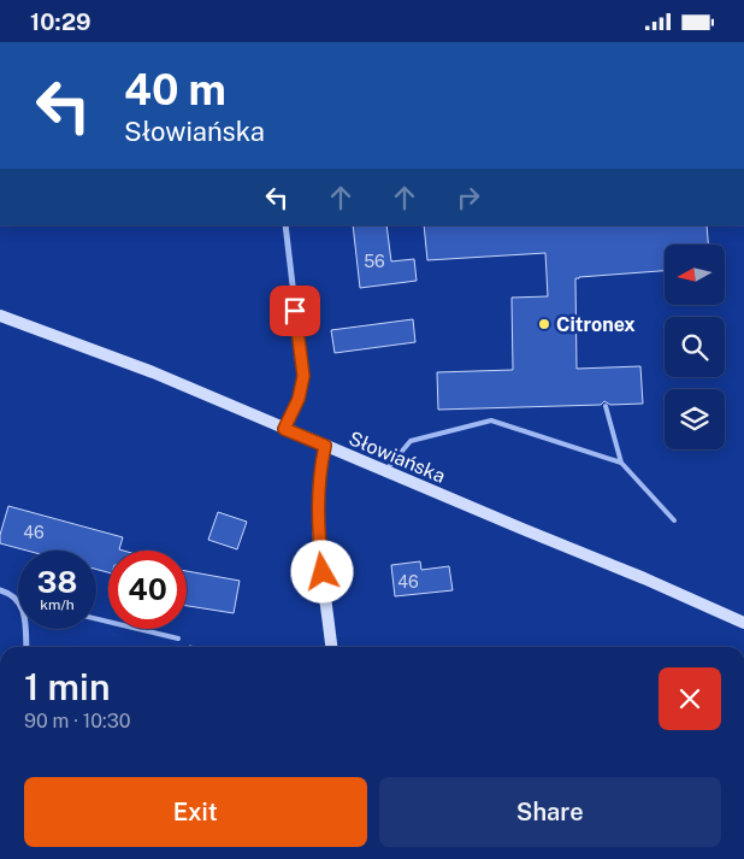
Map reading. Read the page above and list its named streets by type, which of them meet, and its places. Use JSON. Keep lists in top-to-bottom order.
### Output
{
  "streets": {
    "street": ["Słowiańska"]
  },
  "places": ["Citronex"],
  "house_numbers": ["56", "46", "46"],
  "north": "left",
  "page": {
    "status": "10:29",
    "turn": ["40 m", "Słowiańska"],
    "speed": "38 km/h",
    "limit": "40",
    "heading": ["1 min", "90 m · 10:30"],
    "buttons": ["Exit", "Share"]
  }
}
